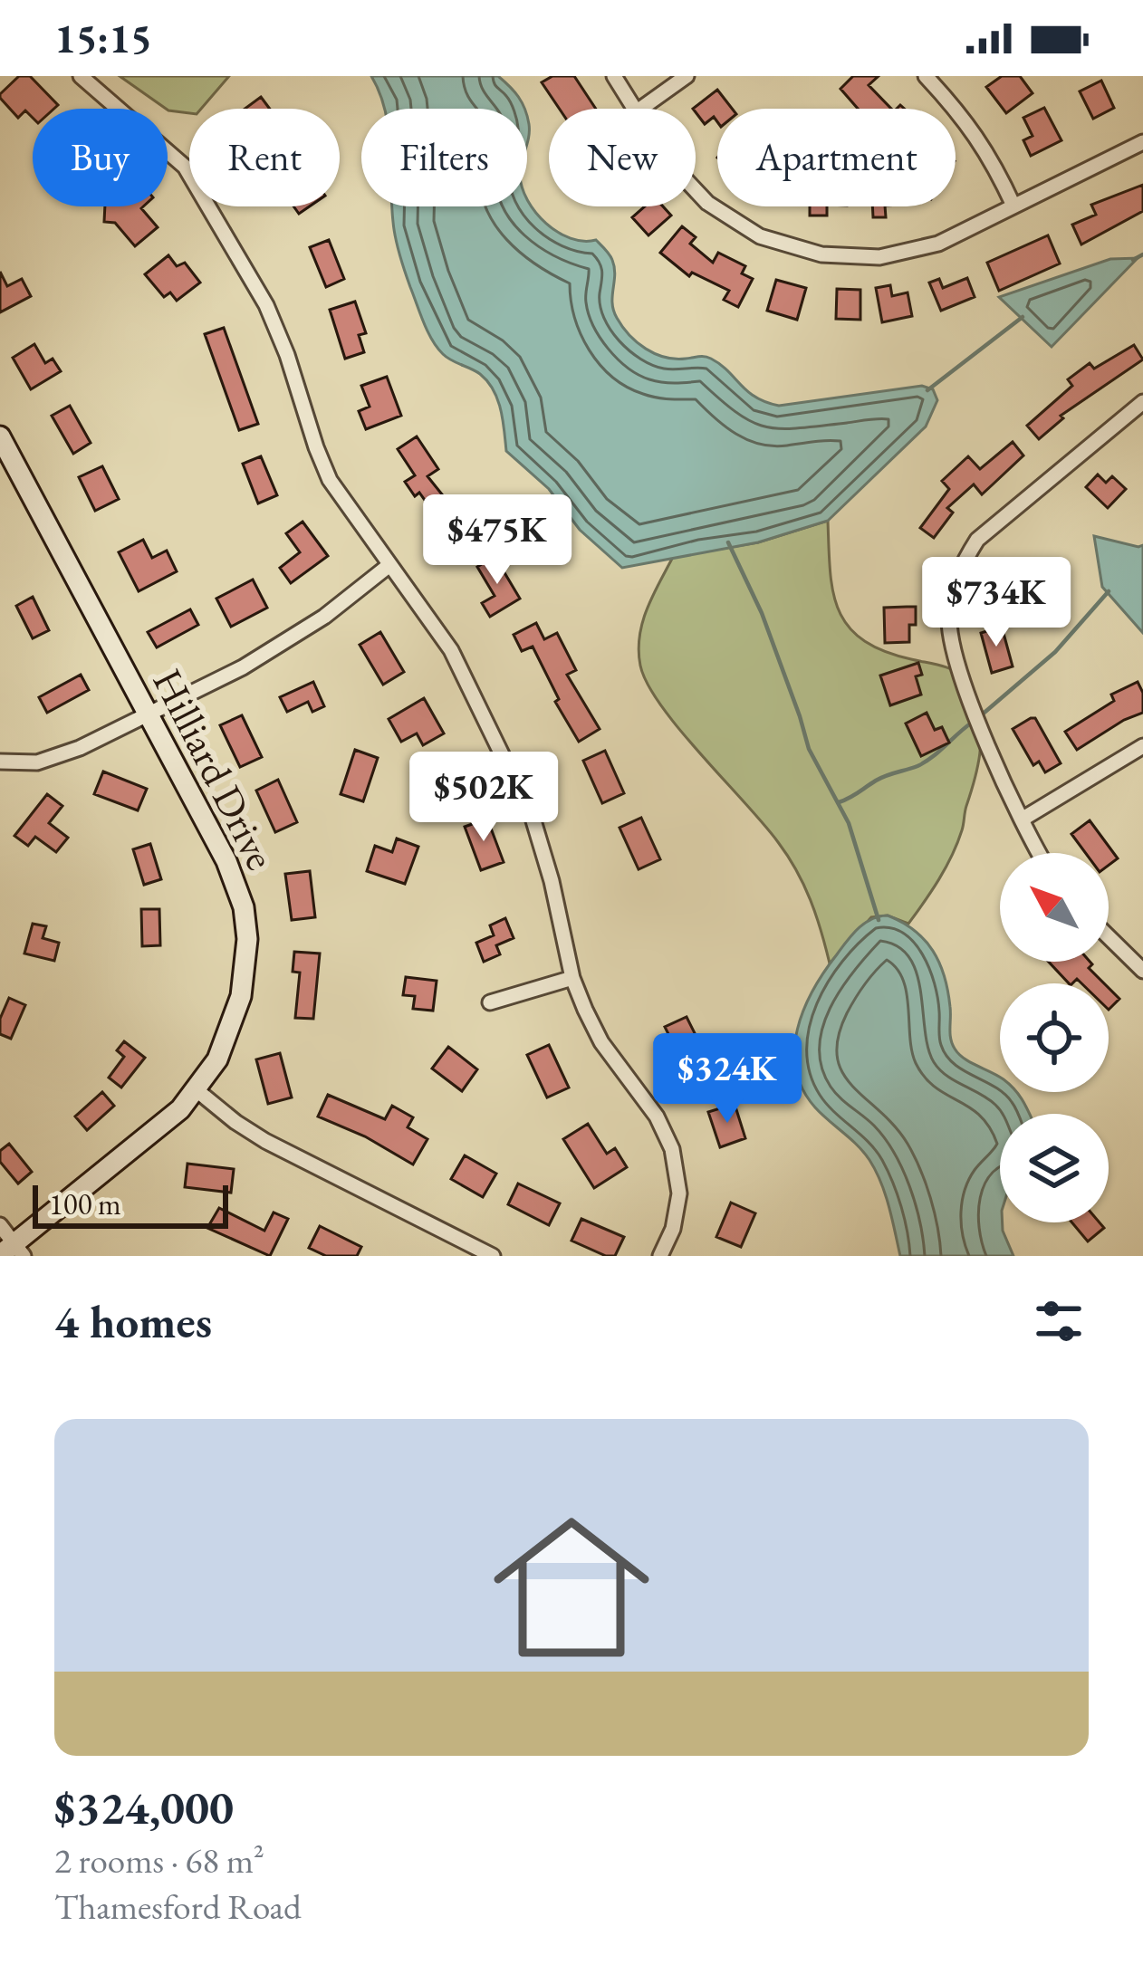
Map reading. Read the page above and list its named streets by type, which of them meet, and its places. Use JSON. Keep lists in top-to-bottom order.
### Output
{
  "streets": {
    "street": ["Hilliard Drive"]
  },
  "scale_bar": "100 m",
  "north": "top left",
  "page": {
    "status": "15:15",
    "chip": [
      "Buy",
      "Rent",
      "Filters",
      "New",
      "Apartment"
    ],
    "price": [
      "$475K",
      "$734K",
      "$502K",
      "$324K"
    ],
    "scale": "100 m",
    "heading": "4 homes",
    "list": [
      {
        "name": "$324,000",
        "note": "2 rooms · 68 m² · Thamesford Road"
      }
    ]
  }
}
